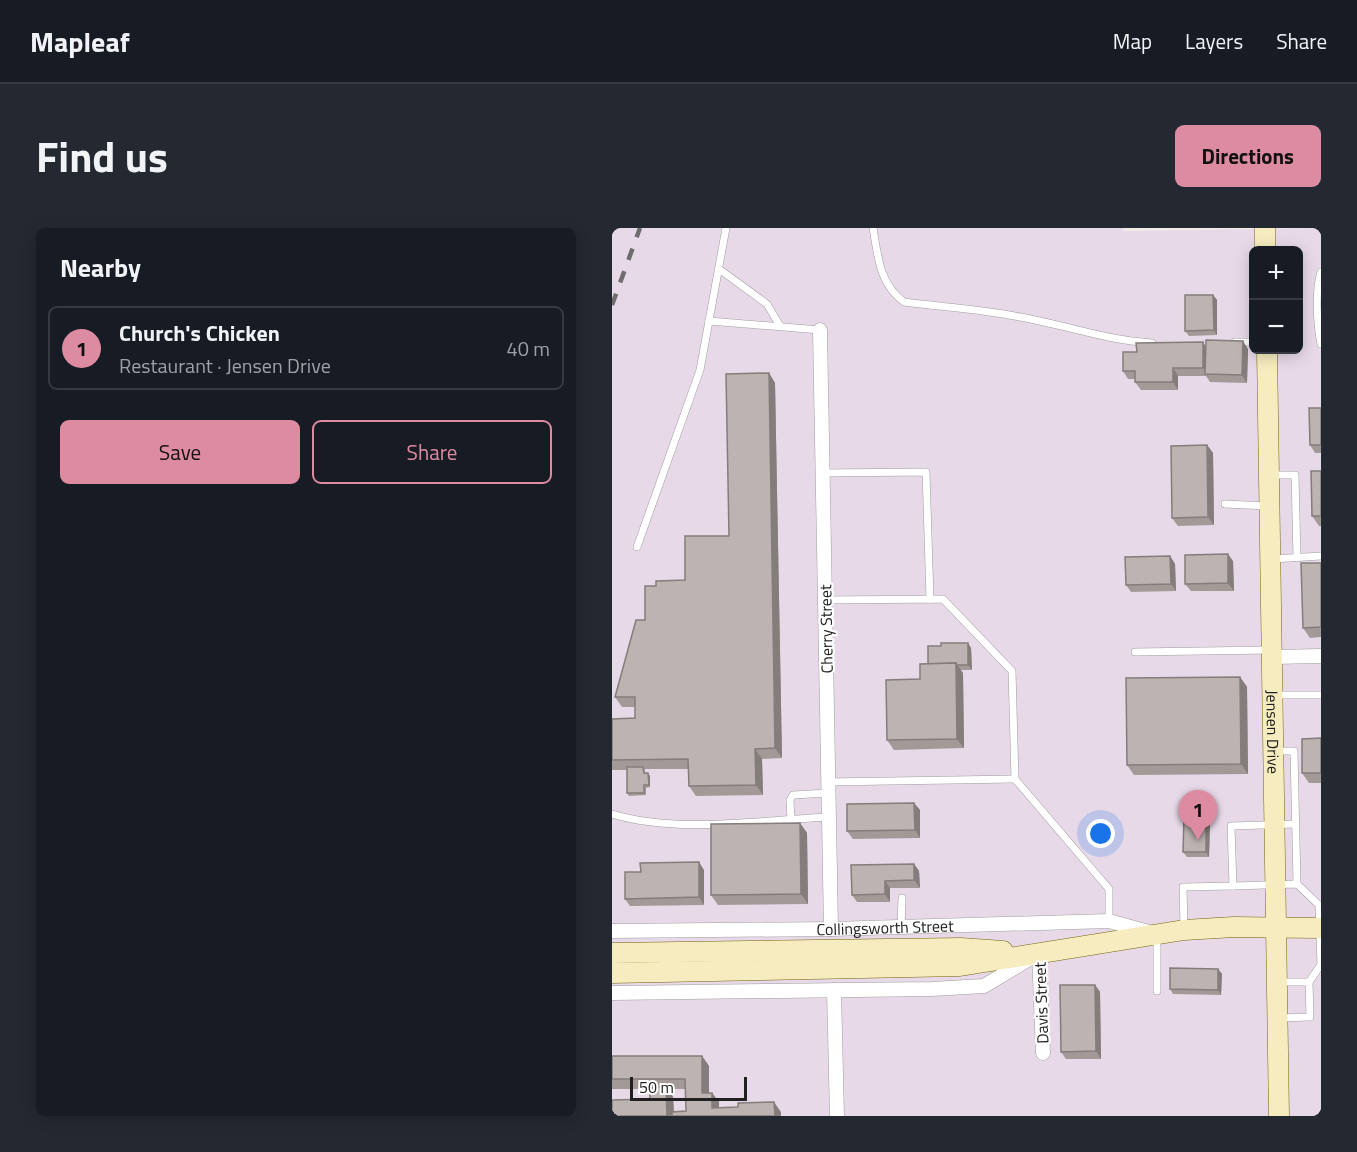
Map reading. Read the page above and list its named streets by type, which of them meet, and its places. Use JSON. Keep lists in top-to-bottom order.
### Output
{
  "streets": {
    "main road": ["Jensen Drive", "Collingsworth Street"],
    "street": ["Cherry Street", "Davis Street"]
  },
  "crossings": [
    ["Cherry Street", "Collingsworth Street"],
    ["Jensen Drive", "Collingsworth Street"],
    ["Collingsworth Street", "Davis Street"]
  ],
  "scale_bar": "50 m",
  "page": {
    "header": "Mapleaf",
    "nav": ["Map", "Layers", "Share"],
    "title": "Find us",
    "buttons": [
      "Directions",
      ["Save", "Share"]
    ],
    "heading": "Nearby",
    "map_buttons": ["+", "−"],
    "list": [
      {
        "mark": "1",
        "name": "Church's Chicken",
        "note": "Restaurant · Jensen Drive",
        "value": "40 m"
      }
    ],
    "pins": "1",
    "scale": "50 m"
  }
}
